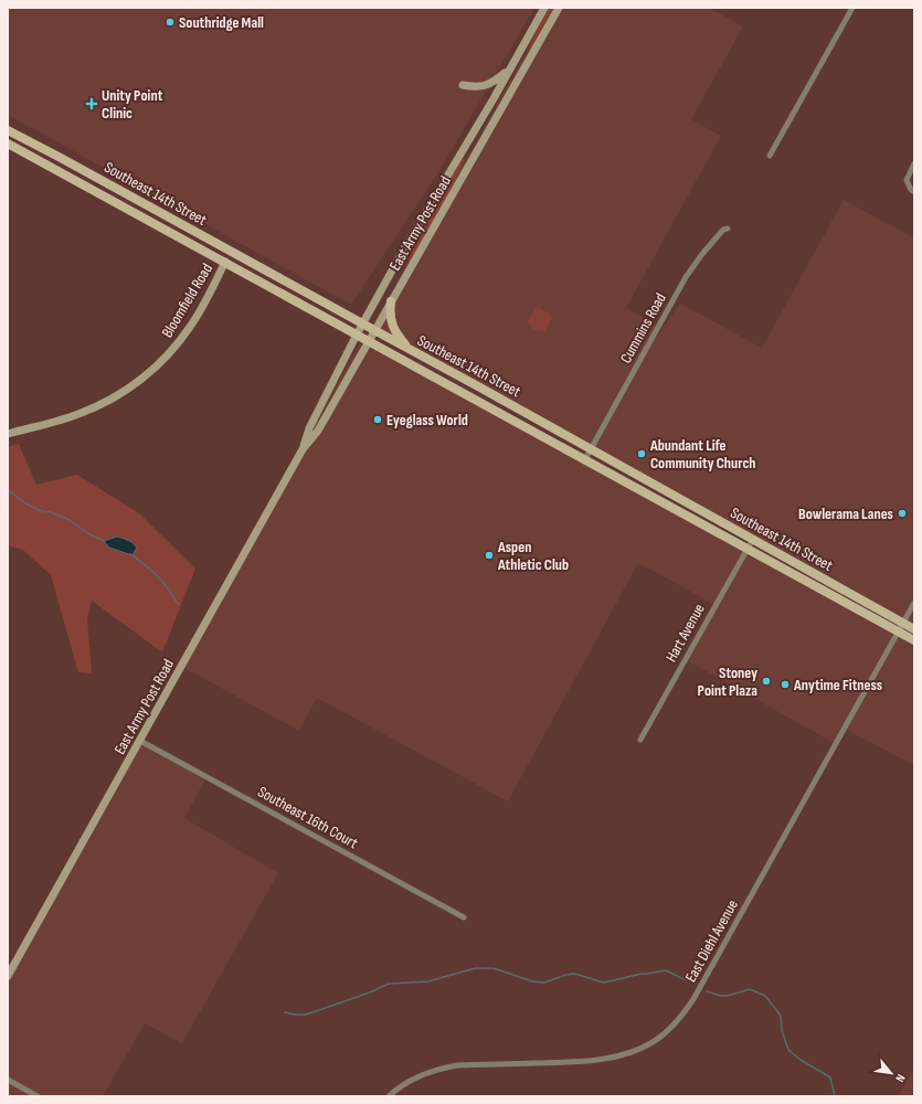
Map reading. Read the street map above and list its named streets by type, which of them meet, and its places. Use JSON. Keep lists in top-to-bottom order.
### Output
{
  "streets": {
    "main road": ["Southeast 14th Street", "East Army Post Road", "Bloomfield Road"],
    "street": [
      "Cummins Road",
      "Hart Avenue",
      "Southeast 16th Court",
      "East Diehl Avenue"
    ]
  },
  "crossings": [
    ["Southeast 14th Street", "East Army Post Road"],
    ["Southeast 14th Street", "Bloomfield Road"],
    ["Southeast 14th Street", "Cummins Road"],
    ["Southeast 14th Street", "Hart Avenue"],
    ["Southeast 14th Street", "East Diehl Avenue"],
    ["East Army Post Road", "Southeast 16th Court"]
  ],
  "places": {
    "other": [
      "Southridge Mall",
      "Eyeglass World",
      "Abundant Life Community Church",
      "Bowlerama Lanes",
      "Aspen Athletic Club",
      "Stoney Point Plaza",
      "Anytime Fitness"
    ],
    "health": ["Unity Point Clinic"]
  },
  "north": "bottom right"
}
